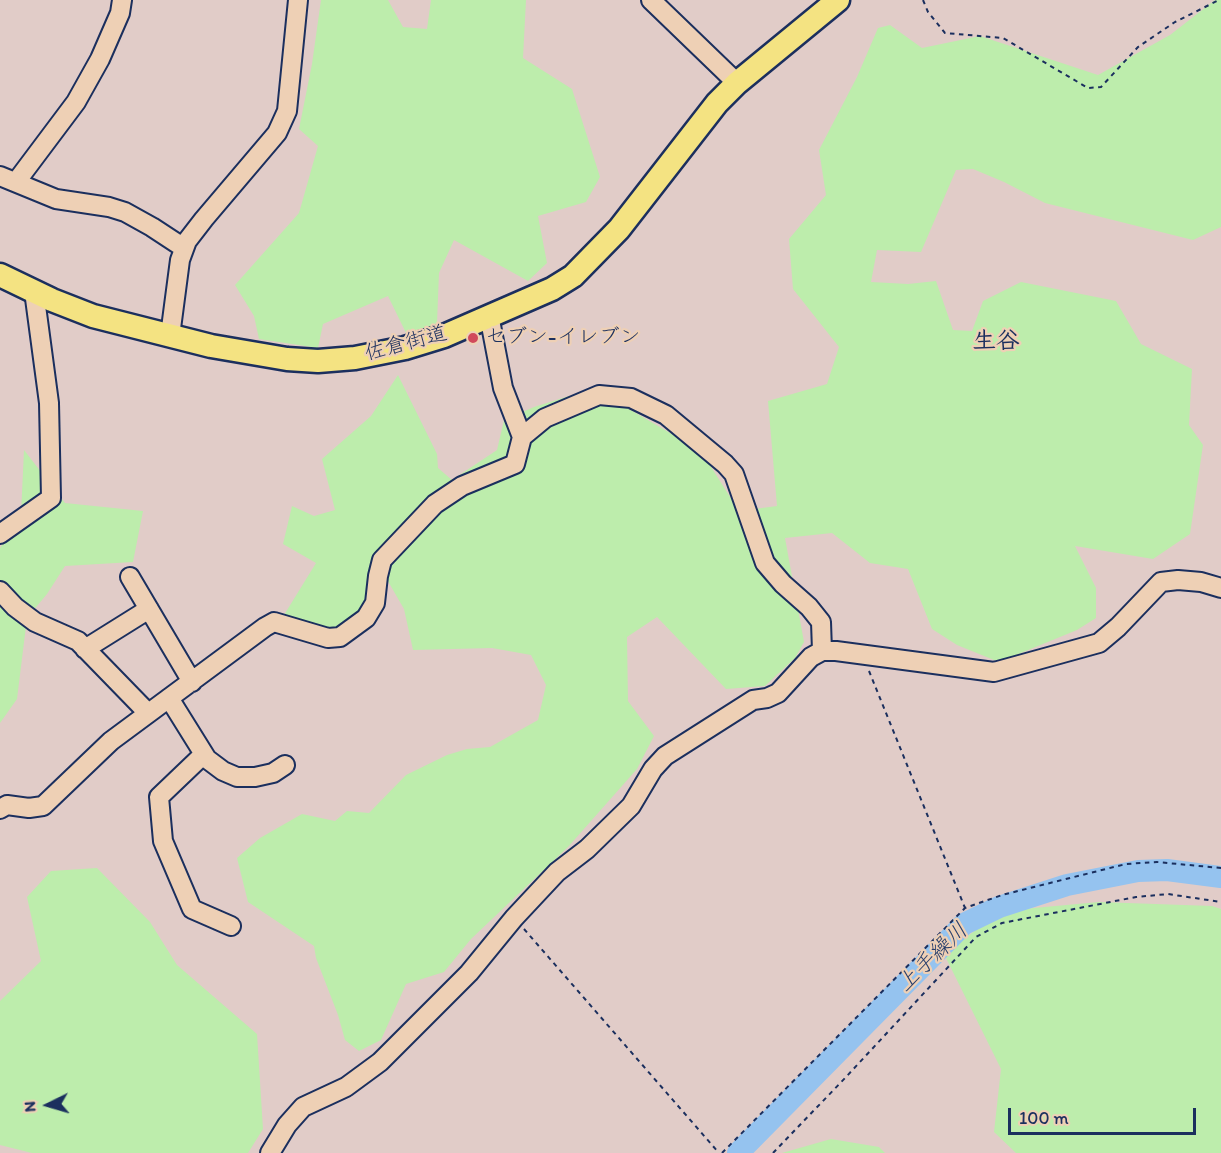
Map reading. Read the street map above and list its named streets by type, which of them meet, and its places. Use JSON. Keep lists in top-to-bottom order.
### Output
{
  "streets": {
    "main road": ["佐倉街道"]
  },
  "districts": ["生谷"],
  "water": ["上手繰川"],
  "places": ["セブン-イレブン"],
  "scale_bar": "100 m",
  "north": "left"
}
